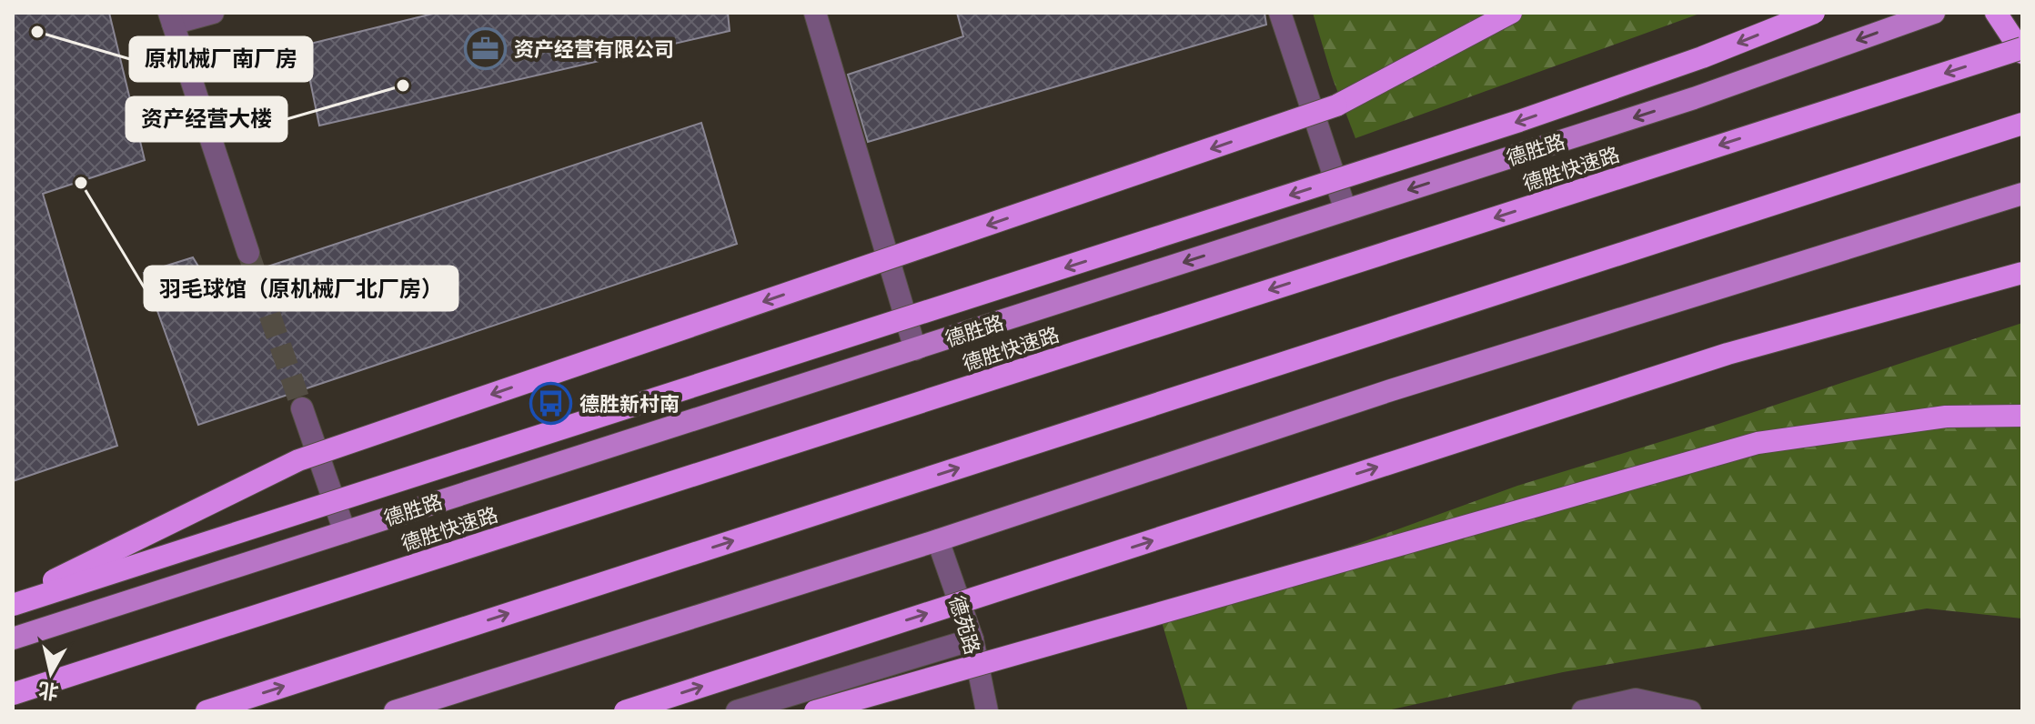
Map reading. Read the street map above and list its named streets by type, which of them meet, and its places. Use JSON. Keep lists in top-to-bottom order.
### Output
{
  "streets": {
    "highway": ["德胜快速路"],
    "main road": ["德胜路"],
    "street": ["德苑路"]
  },
  "places": {
    "other": ["原机械厂南厂房", "资产经营大楼", "羽毛球馆（原机械厂北厂房）"],
    "office": ["资产经营有限公司"],
    "bus stop": ["德胜新村南"]
  },
  "north": "bottom"
}
